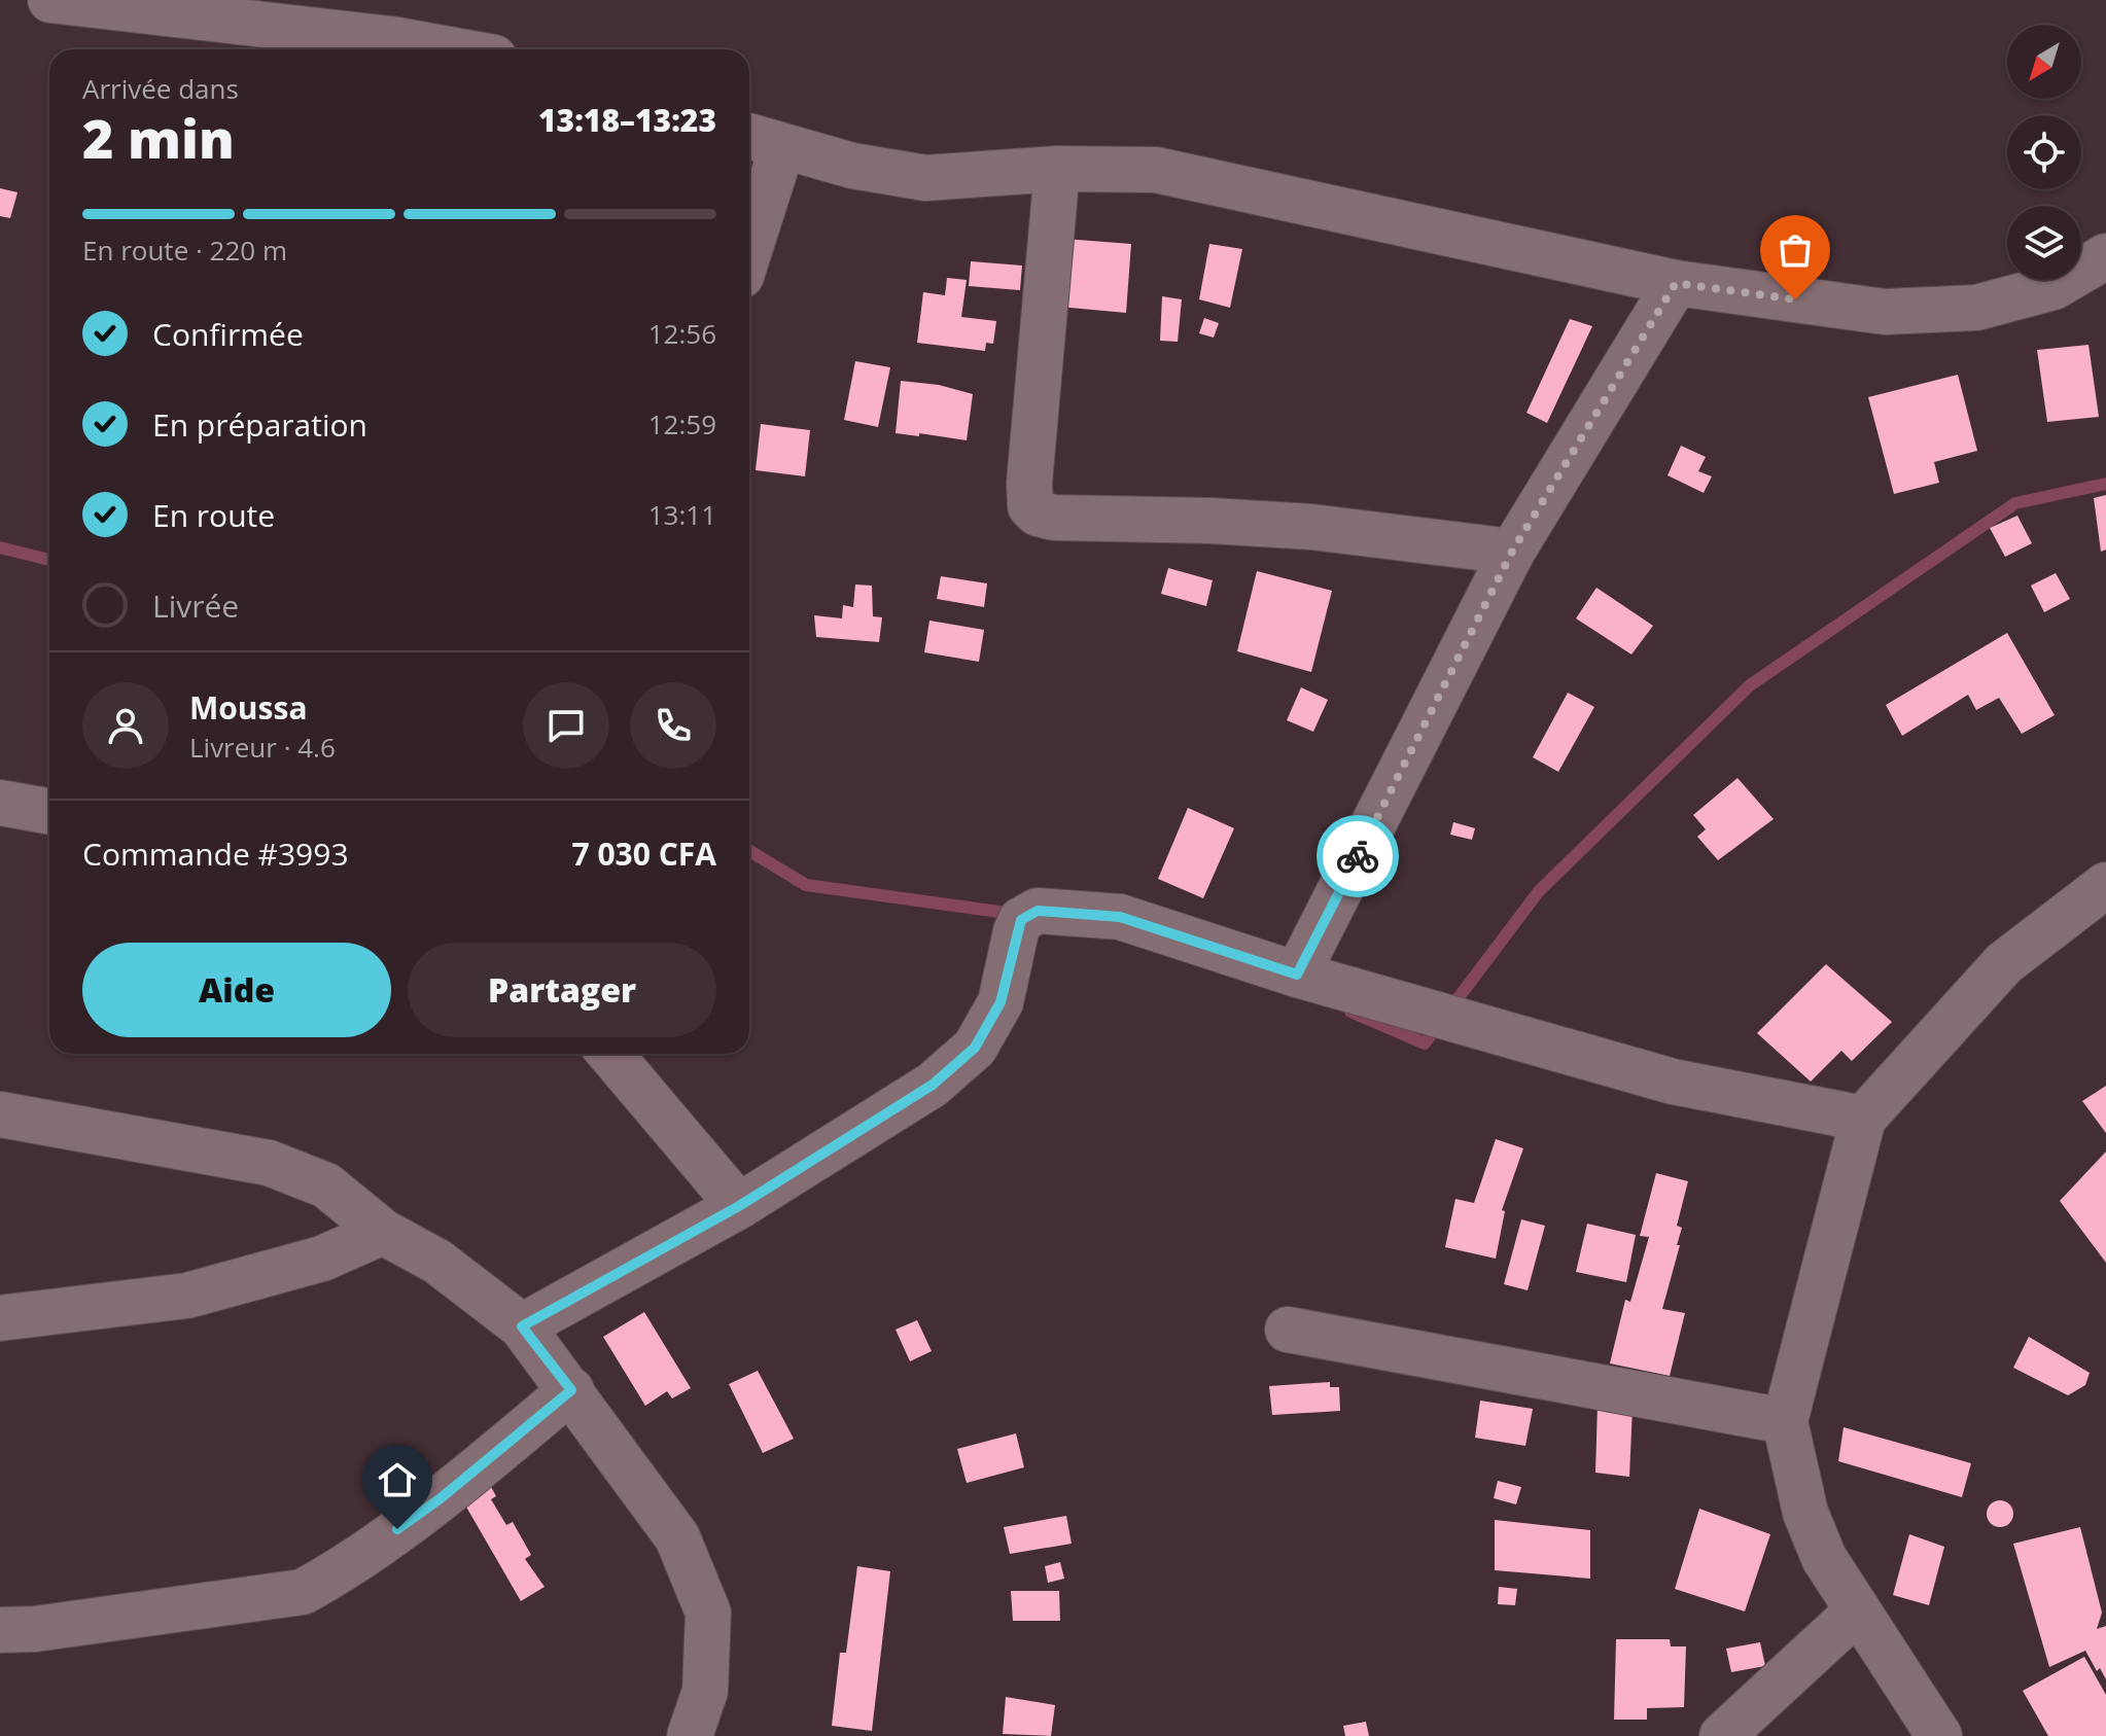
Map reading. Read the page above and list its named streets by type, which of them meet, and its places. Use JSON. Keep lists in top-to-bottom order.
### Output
{
  "north": "bottom left",
  "page": {
    "heading": ["2 min", "Arrivée dans", "13:18–13:23"],
    "panel": [
      "Moussa",
      "Livreur · 4.6",
      "Commande #3993",
      "7 030 CFA"
    ],
    "bar": "En route · 220 m",
    "list": [
      ["Confirmée", "12:56"],
      ["En préparation", "12:59"],
      ["En route", "13:11"],
      "Livrée"
    ],
    "buttons": ["Aide", "Partager"]
  }
}
